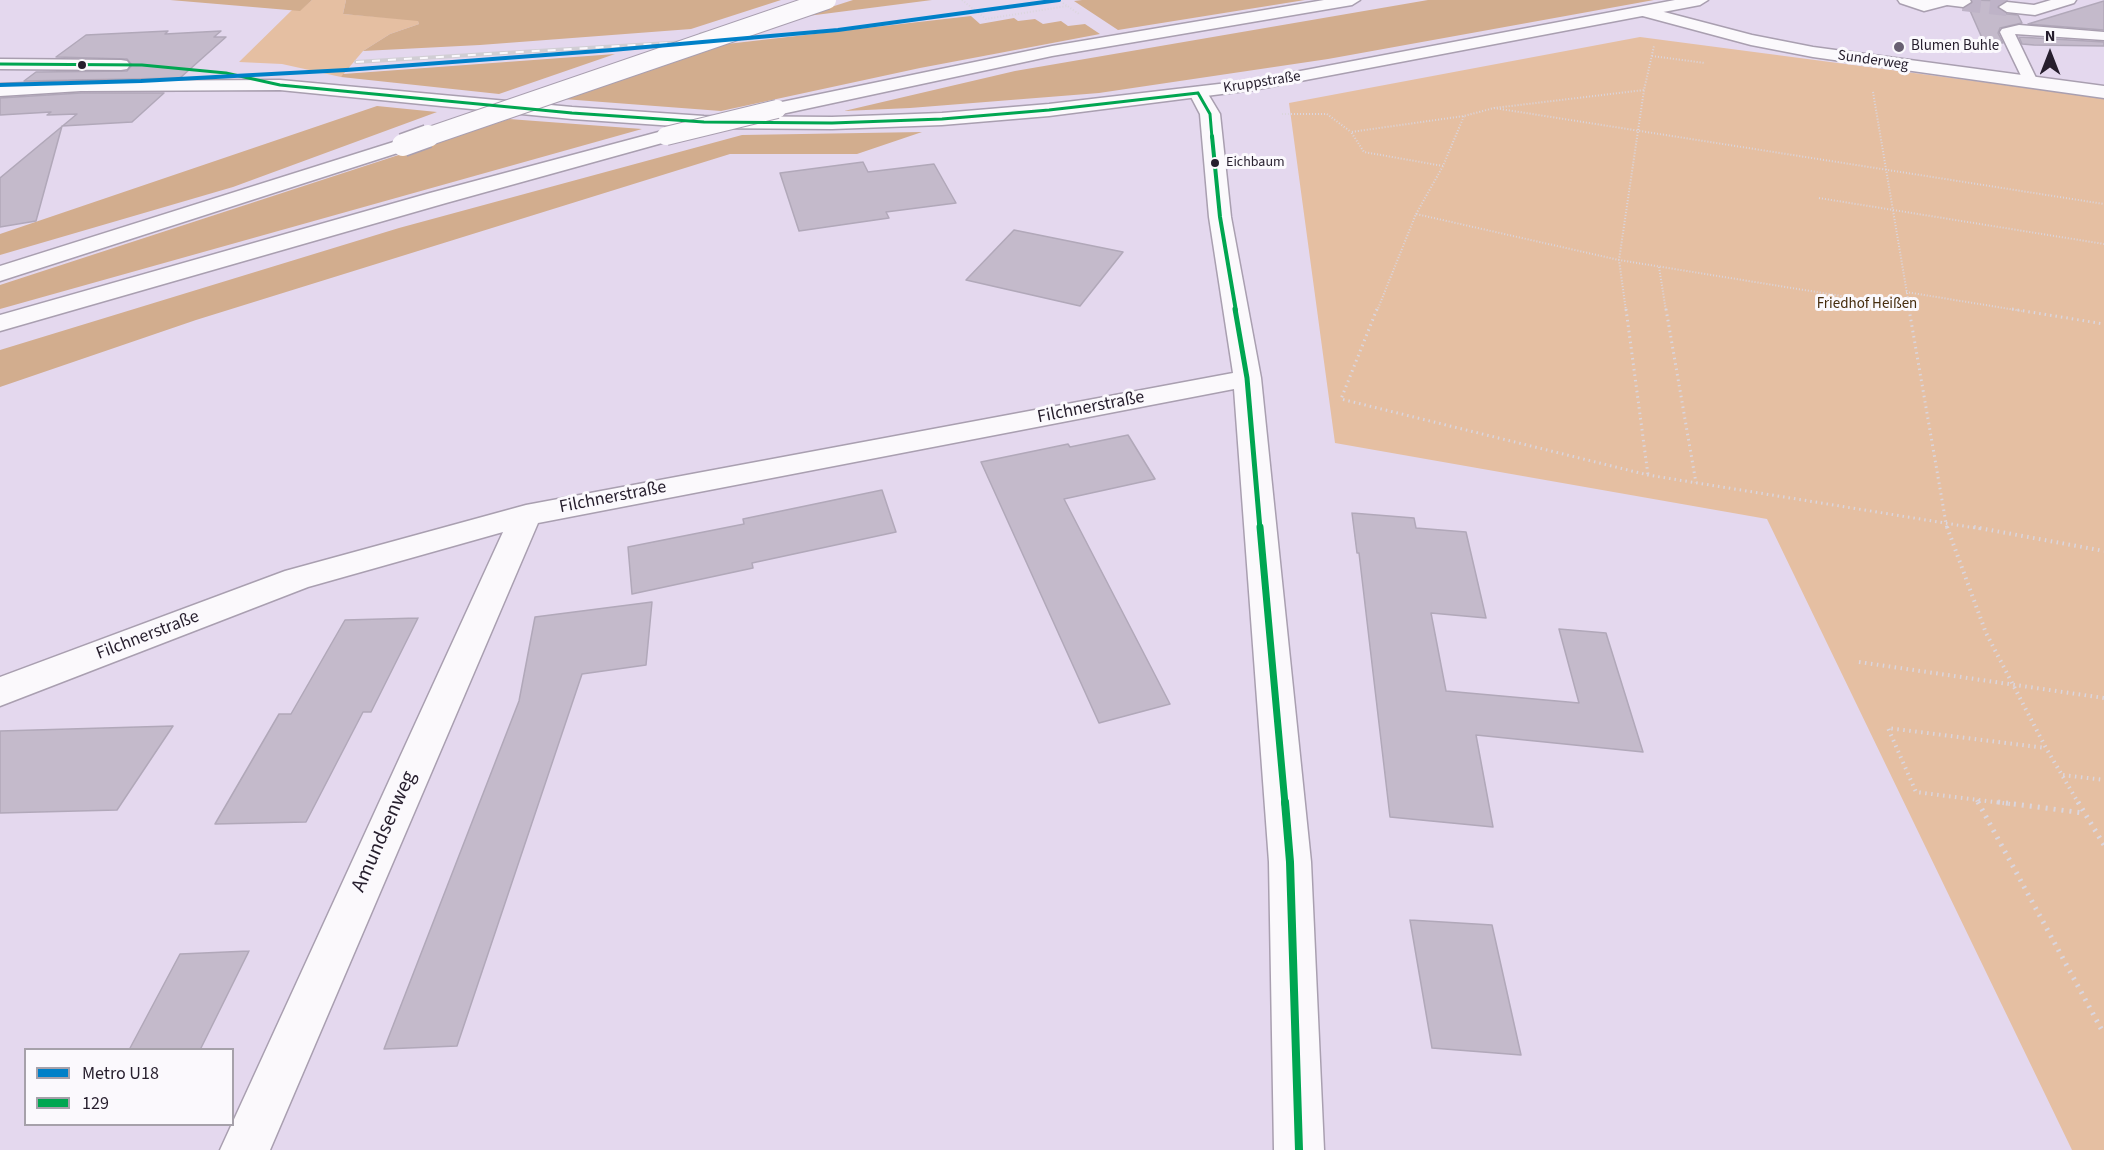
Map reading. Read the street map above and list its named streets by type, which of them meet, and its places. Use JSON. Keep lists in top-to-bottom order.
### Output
{
  "streets": {
    "main road": [
      "Sunderweg",
      "Kruppstraße",
      "Filchnerstraße",
      "Amundsenweg"
    ]
  },
  "crossings": [
    ["Sunderweg", "Kruppstraße"],
    ["Filchnerstraße", "Amundsenweg"]
  ],
  "parks": ["Friedhof Heißen"],
  "places": ["Blumen Buhle", "Eichbaum"],
  "lines": ["metro line U18", "transit line 129"],
  "legend": ["Metro U18", "129"],
  "north": "top"
}
